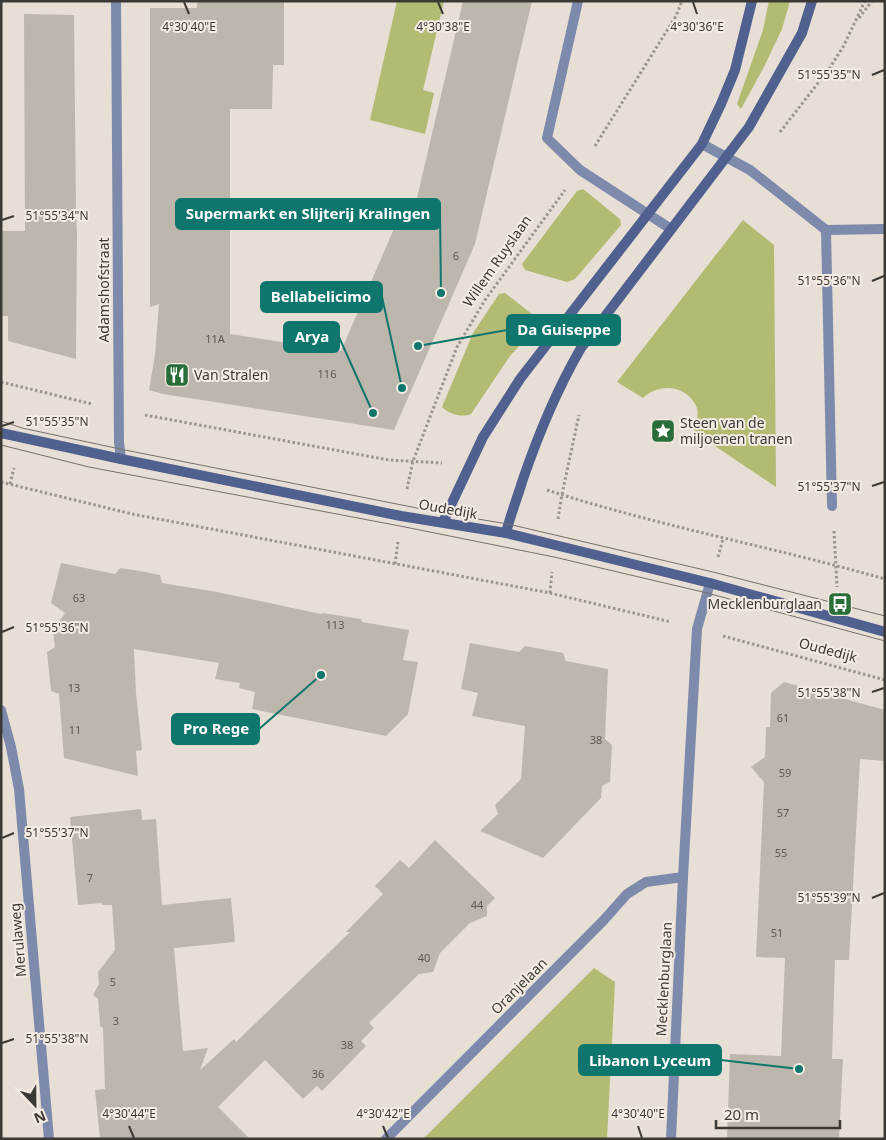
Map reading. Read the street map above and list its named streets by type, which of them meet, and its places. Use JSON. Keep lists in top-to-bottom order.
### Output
{
  "streets": {
    "street": [
      "Adamshofstraat",
      "Oudedijk",
      "Merulaweg",
      "Mecklenburglaan",
      "Oranjelaan"
    ],
    "path": ["Willem Ruyslaan"]
  },
  "crossings": [
    ["Willem Ruyslaan", "Oudedijk"],
    ["Adamshofstraat", "Oudedijk"],
    ["Oudedijk", "Mecklenburglaan"],
    ["Mecklenburglaan", "Oranjelaan"]
  ],
  "places": {
    "other": [
      "Supermarkt en Slijterij Kralingen",
      "Da Guiseppe",
      "Bellabelicimo",
      "Arya",
      "Pro Rege",
      "Libanon Lyceum"
    ],
    "restaurant": ["Van Stralen"],
    "place": ["Steen van de miljoenen tranen"],
    "bus stop": ["Mecklenburglaan"]
  },
  "house_numbers": [
    "6",
    "11A",
    "116",
    "63",
    "113",
    "13",
    "61",
    "11",
    "38",
    "59",
    "57",
    "55",
    "7",
    "44",
    "51",
    "40",
    "5",
    "3",
    "38",
    "36"
  ],
  "scale_bar": "20 m",
  "north": "bottom",
  "coordinates": [
    "4°30'40\"E",
    "4°30'38\"E",
    "4°30'36\"E",
    "51°55'35\"N",
    "51°55'34\"N",
    "51°55'36\"N",
    "51°55'37\"N",
    "51°55'38\"N",
    "51°55'39\"N",
    "4°30'44\"E",
    "4°30'42\"E"
  ]
}
